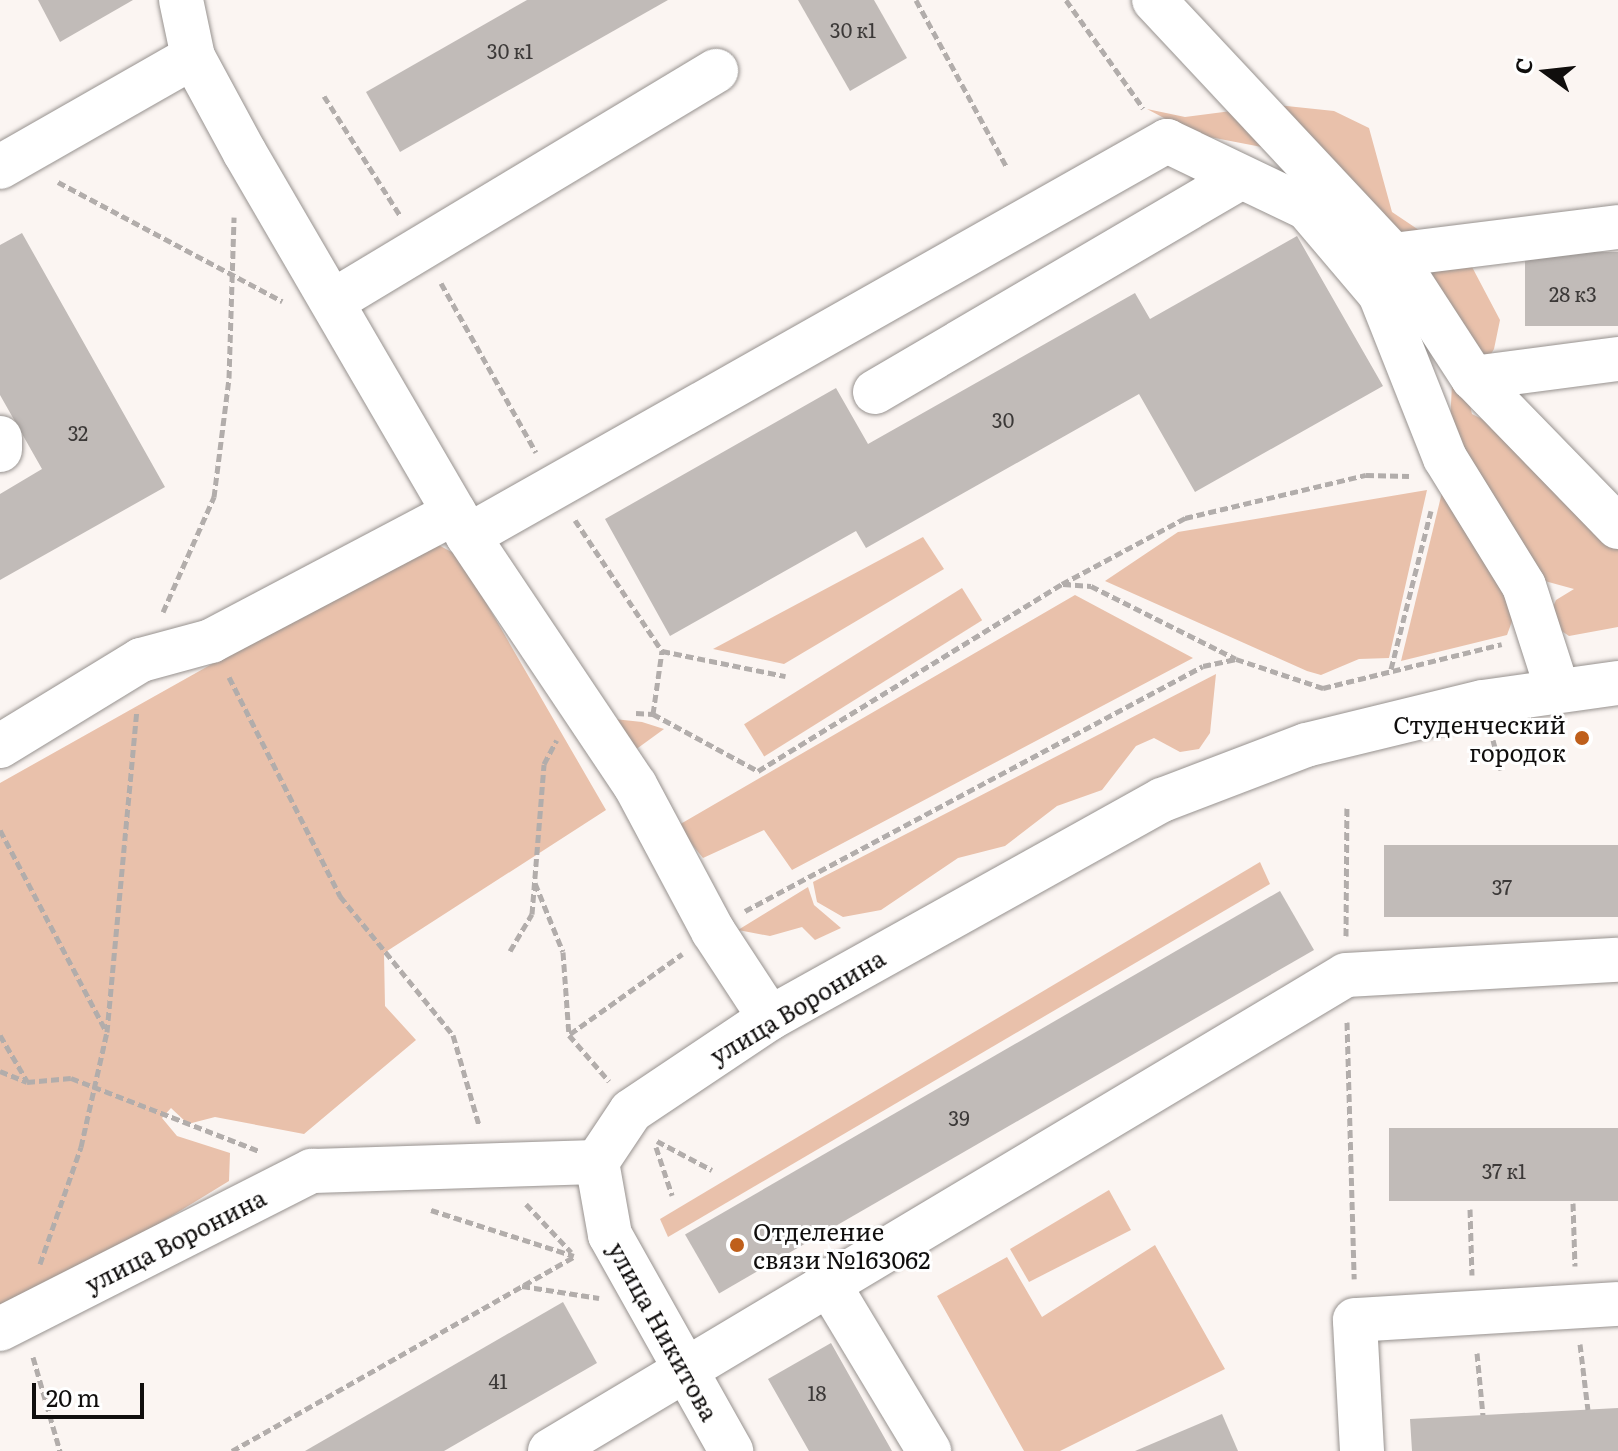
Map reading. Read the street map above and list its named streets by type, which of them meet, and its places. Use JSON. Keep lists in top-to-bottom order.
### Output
{
  "streets": {
    "street": ["улица Воронина", "улица Никитова"]
  },
  "crossings": [
    ["улица Воронина", "улица Никитова"]
  ],
  "places": ["Студенческий городок", "Отделение связи №163062"],
  "house_numbers": [
    "30 к1",
    "30 к1",
    "28 к3",
    "30",
    "32",
    "37",
    "39",
    "37 к1",
    "41",
    "18"
  ],
  "scale_bar": "20 m",
  "north": "left"
}
